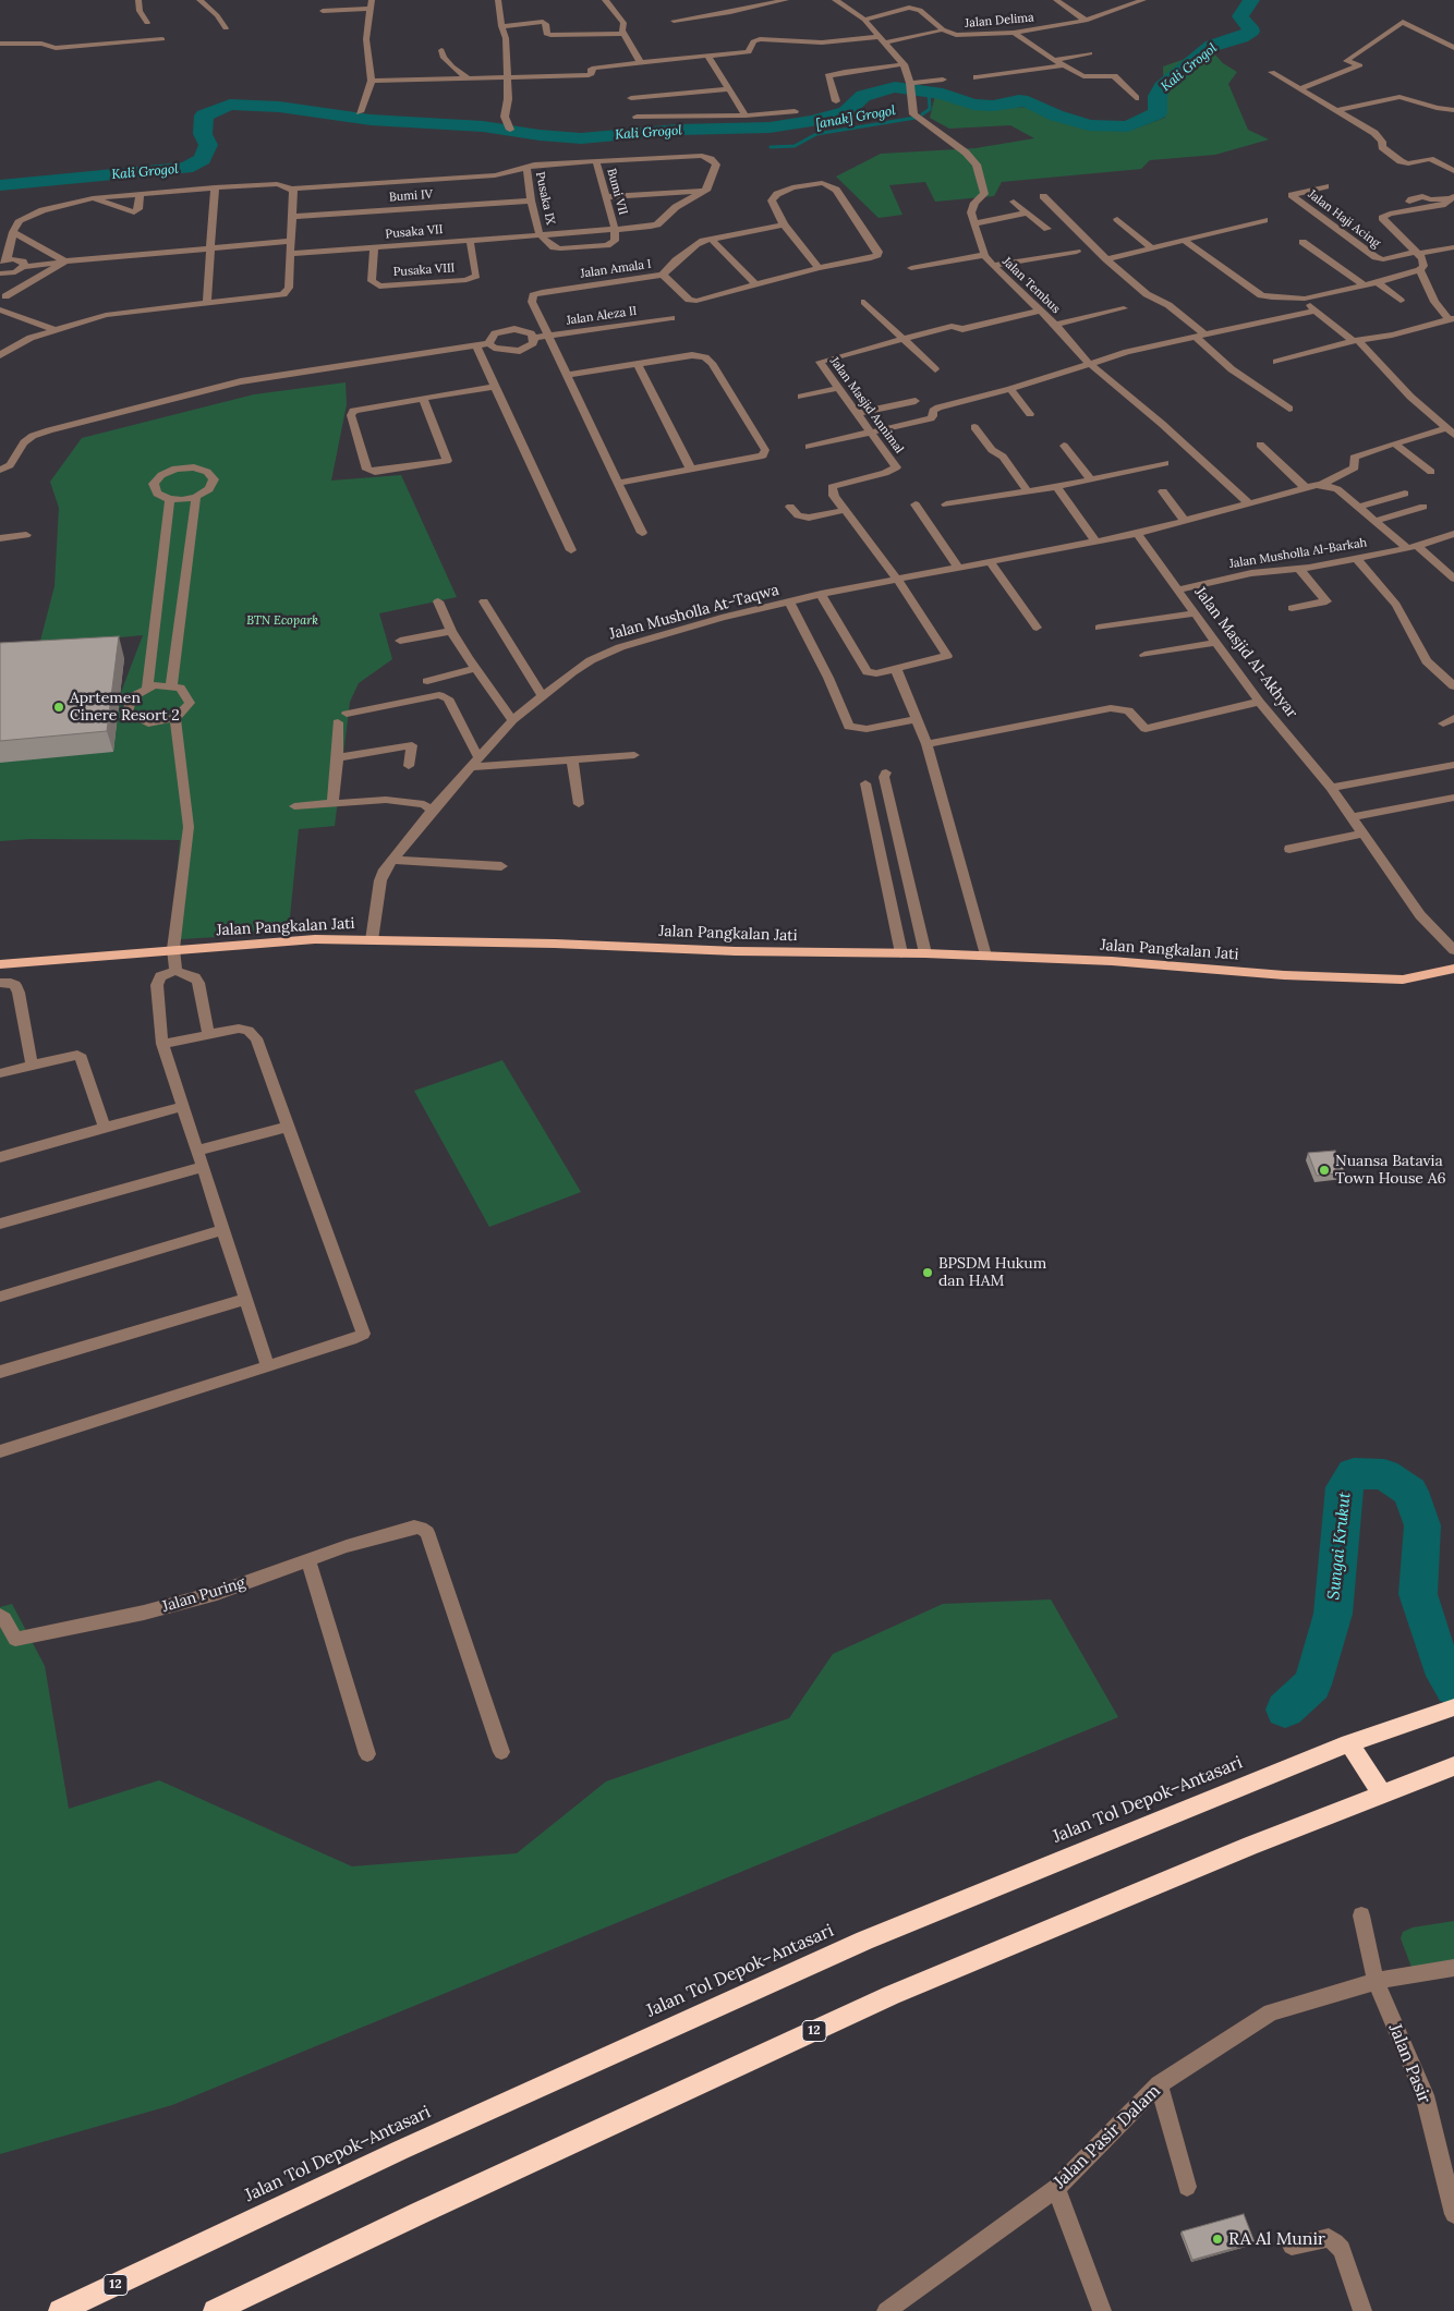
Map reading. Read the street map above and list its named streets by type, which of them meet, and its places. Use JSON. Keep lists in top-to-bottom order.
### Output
{
  "streets": {
    "highway": ["Jalan Tol Depok–Antasari", "12"],
    "main road": ["Jalan Pangkalan Jati"],
    "street": [
      "Jalan Delima",
      "Bumi VII",
      "Bumi IV",
      "Pusaka IX",
      "Jalan Haji Acing",
      "Pusaka VII",
      "Jalan Amala I",
      "Pusaka VIII",
      "Jalan Tembus",
      "Jalan Aleza II",
      "Jalan Masjid Annimal",
      "Jalan Musholla Al-Barkah",
      "Jalan Musholla At-Taqwa",
      "Jalan Masjid Al-Akhyar",
      "Jalan Puring",
      "Jalan Pasir",
      "Jalan Pasir Dalam"
    ]
  },
  "crossings": [
    ["Bumi VII", "Pusaka VII"],
    ["Bumi IV", "Pusaka IX"],
    ["Pusaka IX", "Pusaka VII"],
    ["Pusaka VII", "Pusaka VIII"],
    ["Jalan Amala I", "Jalan Aleza II"],
    ["Jalan Tembus", "Jalan Musholla At-Taqwa"],
    ["Jalan Masjid Annimal", "Jalan Musholla At-Taqwa"],
    ["Jalan Musholla Al-Barkah", "Jalan Masjid Al-Akhyar"],
    ["Jalan Musholla At-Taqwa", "Jalan Masjid Al-Akhyar"],
    ["Jalan Musholla At-Taqwa", "Jalan Pangkalan Jati"],
    ["Jalan Pasir", "Jalan Pasir Dalam"]
  ],
  "water": ["Kali Grogol", "[anak] Grogol", "Sungai Krukut"],
  "parks": ["BTN Ecopark"],
  "places": [
    "Aprtemen Cinere Resort 2",
    "Nuansa Batavia Town House A6",
    "BPSDM Hukum dan HAM",
    "RA Al Munir"
  ]
}
